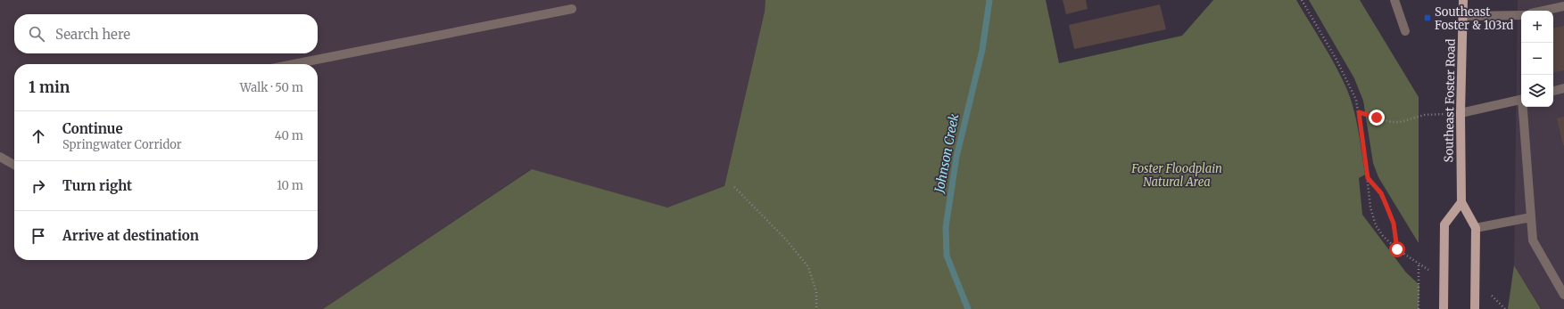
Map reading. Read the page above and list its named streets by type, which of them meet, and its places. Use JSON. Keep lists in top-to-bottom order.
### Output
{
  "streets": {
    "main road": ["Southeast Foster Road"]
  },
  "water": ["Johnson Creek"],
  "parks": ["Foster Floodplain Natural Area"],
  "places": {
    "transit": ["Southeast Foster & 103rd"]
  },
  "page": {
    "map_buttons": ["+", "−"],
    "search": "Search here",
    "heading": ["1 min", "Walk · 50 m"],
    "list": [
      ["Continue", "Springwater Corridor", "40 m"],
      ["Turn right", "10 m"],
      "Arrive at destination"
    ]
  }
}
